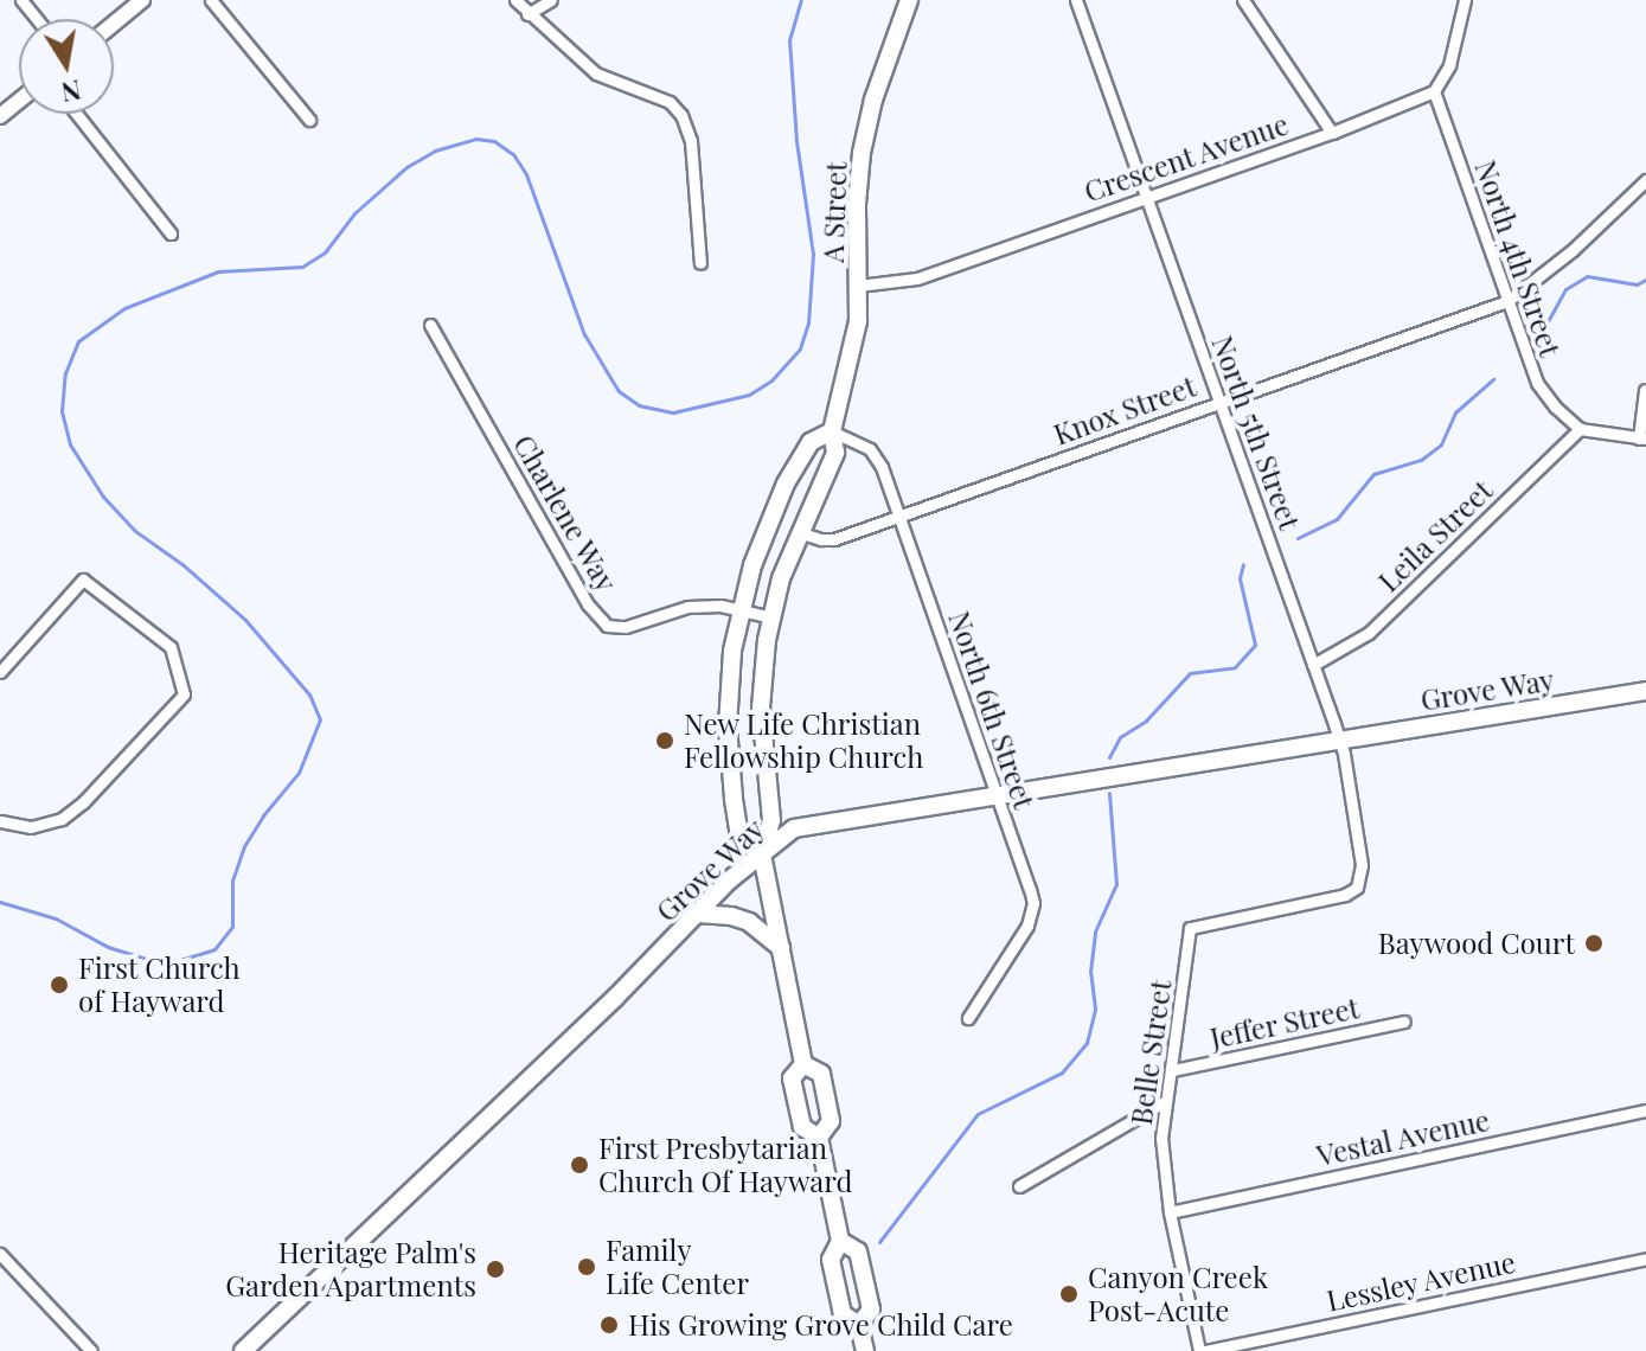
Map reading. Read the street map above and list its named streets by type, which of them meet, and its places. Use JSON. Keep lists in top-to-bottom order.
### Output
{
  "streets": {
    "main road": ["A Street", "Grove Way"],
    "street": [
      "Crescent Avenue",
      "North 4th Street",
      "Knox Street",
      "North 5th Street",
      "Charlene Way",
      "Leila Street",
      "North 6th Street",
      "Jeffer Street",
      "Belle Street",
      "Vestal Avenue",
      "Lessley Avenue"
    ]
  },
  "crossings": [
    ["Crescent Avenue", "A Street"],
    ["Crescent Avenue", "North 4th Street"],
    ["Crescent Avenue", "North 5th Street"],
    ["A Street", "Knox Street"],
    ["A Street", "Charlene Way"],
    ["A Street", "Grove Way"],
    ["A Street", "North 6th Street"],
    ["North 4th Street", "Knox Street"],
    ["North 4th Street", "Leila Street"],
    ["Knox Street", "North 5th Street"],
    ["Knox Street", "North 6th Street"],
    ["North 5th Street", "Leila Street"],
    ["North 5th Street", "Grove Way"],
    ["North 5th Street", "Belle Street"],
    ["Grove Way", "North 6th Street"],
    ["Jeffer Street", "Belle Street"],
    ["Belle Street", "Vestal Avenue"],
    ["Belle Street", "Lessley Avenue"]
  ],
  "places": [
    "New Life Christian Fellowship Church",
    "Baywood Court",
    "First Church of Hayward",
    "First Presbytarian Church Of Hayward",
    "Family Life Center",
    "Heritage Palm's Garden Apartments",
    "Canyon Creek Post-Acute",
    "His Growing Grove Child Care"
  ],
  "north": "bottom"
}
